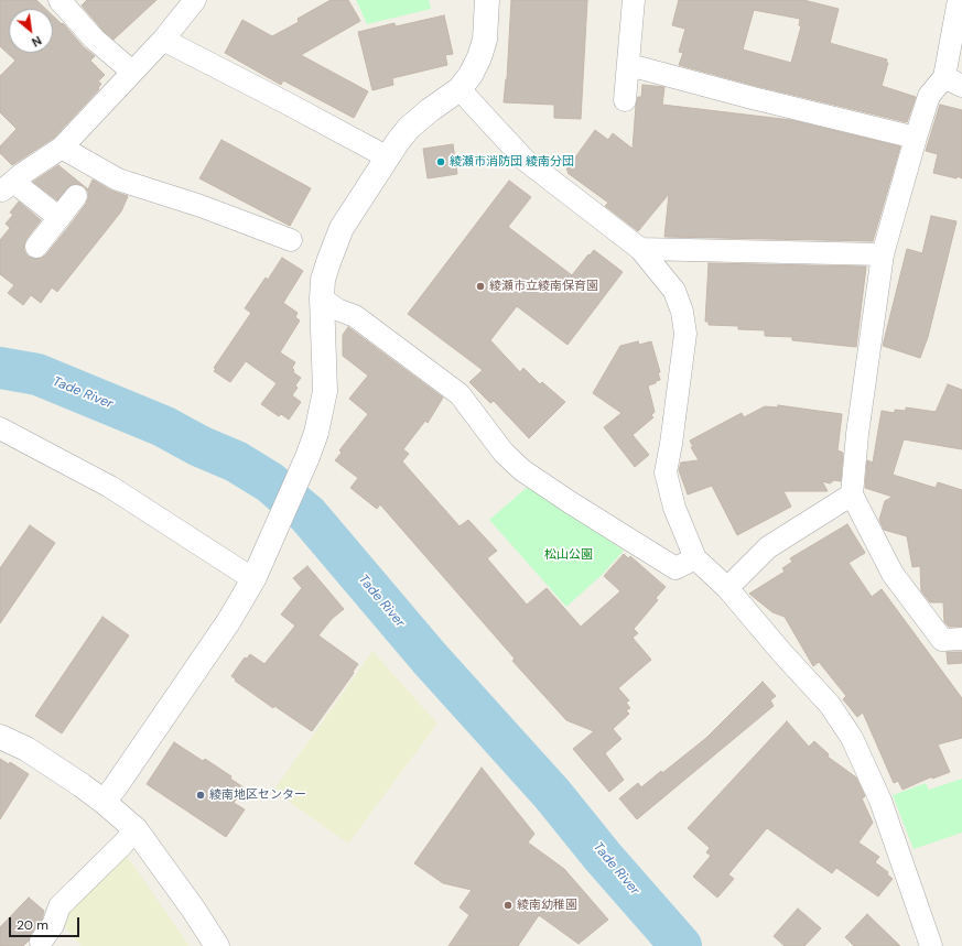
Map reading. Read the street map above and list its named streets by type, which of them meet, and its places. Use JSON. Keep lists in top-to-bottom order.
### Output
{
  "water": ["Tade River"],
  "parks": ["松山公園"],
  "places": [
    "綾瀬市消防団 綾南分団",
    "綾瀬市立綾南保育園",
    "綾南地区センター",
    "綾南幼稚園"
  ],
  "scale_bar": "20 m",
  "north": "bottom right"
}
